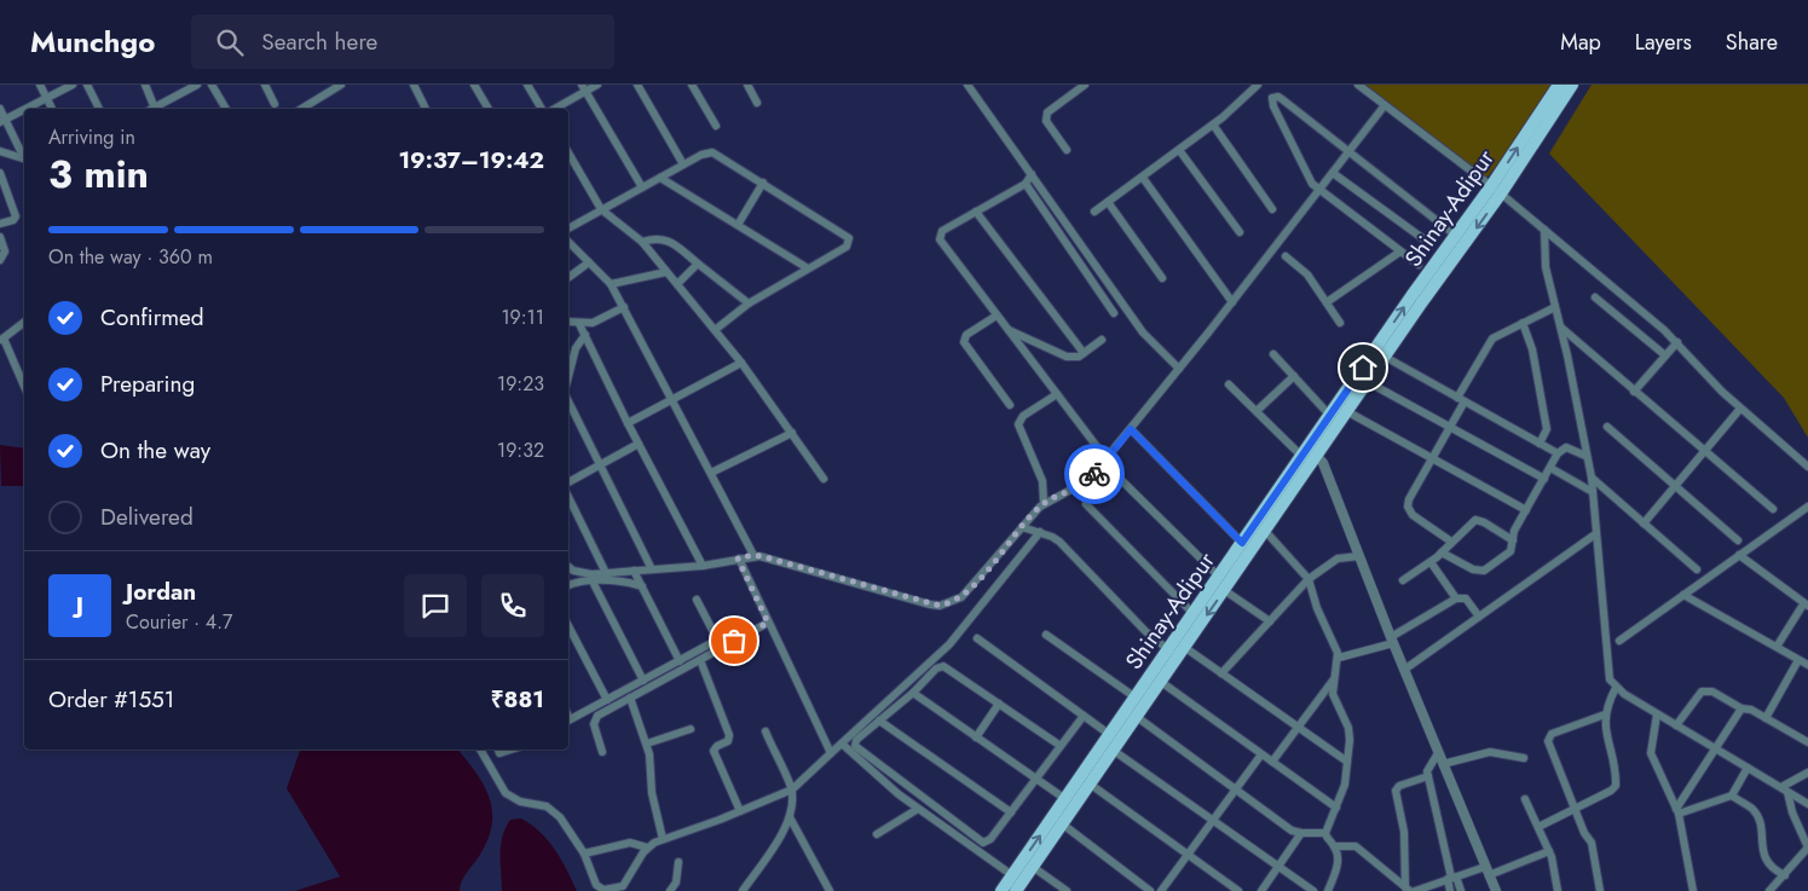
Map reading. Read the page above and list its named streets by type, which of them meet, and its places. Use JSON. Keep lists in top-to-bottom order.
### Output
{
  "streets": {
    "main road": ["Shinay-Adipur"]
  },
  "page": {
    "header": "Munchgo",
    "search": "Search here",
    "nav": ["Map", "Layers", "Share"],
    "heading": ["3 min", "Arriving in", "19:37–19:42"],
    "panel": [
      "Jordan",
      "Courier · 4.7",
      "Order #1551",
      "₹881"
    ],
    "bar": "On the way · 360 m",
    "list": [
      ["Confirmed", "19:11"],
      ["Preparing", "19:23"],
      ["On the way", "19:32"],
      "Delivered"
    ],
    "round": "J"
  }
}
